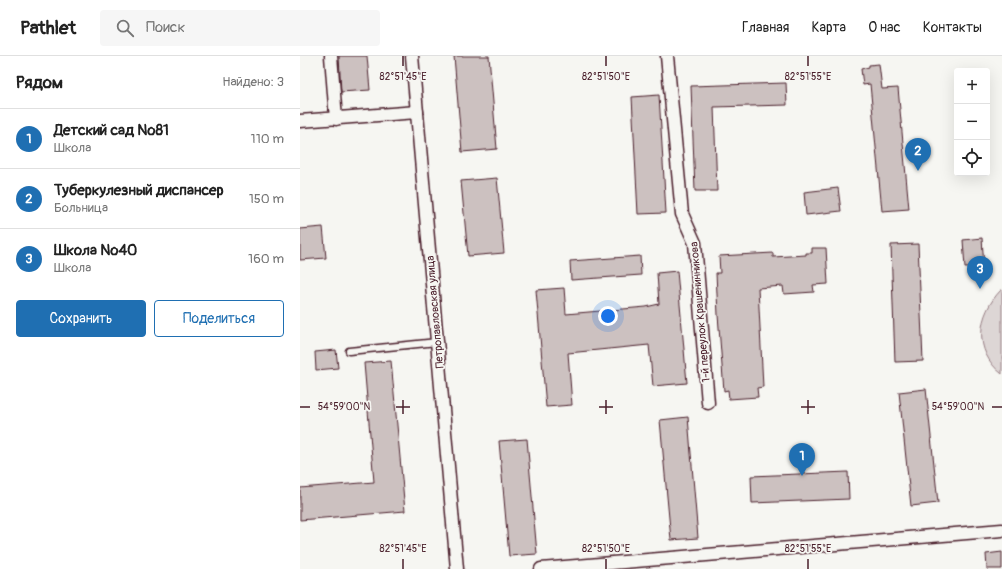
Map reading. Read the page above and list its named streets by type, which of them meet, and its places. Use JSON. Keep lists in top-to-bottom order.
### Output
{
  "streets": {
    "street": ["Петропавловская улица", "1-й переулок Крашенинникова"]
  },
  "page": {
    "header": "Pathlet",
    "search": "Поиск",
    "nav": [
      "Главная",
      "Карта",
      "О нас",
      "Контакты"
    ],
    "heading": ["Рядом", "Найдено: 3"],
    "map_buttons": ["+", "−"],
    "list": [
      {
        "mark": "1",
        "name": "Детский сад №81",
        "note": "Школа",
        "value": "110 m"
      },
      {
        "mark": "2",
        "name": "Туберкулезный диспансер",
        "note": "Больница",
        "value": "150 m"
      },
      {
        "mark": "3",
        "name": "Школа №40",
        "note": "Школа",
        "value": "160 m"
      }
    ],
    "pins": ["2", "3", "1"],
    "buttons": ["Сохранить", "Поделиться"]
  },
  "coordinates": [
    "82°51'45\"E",
    "82°51'50\"E",
    "82°51'55\"E",
    "54°59'00\"N"
  ]
}
